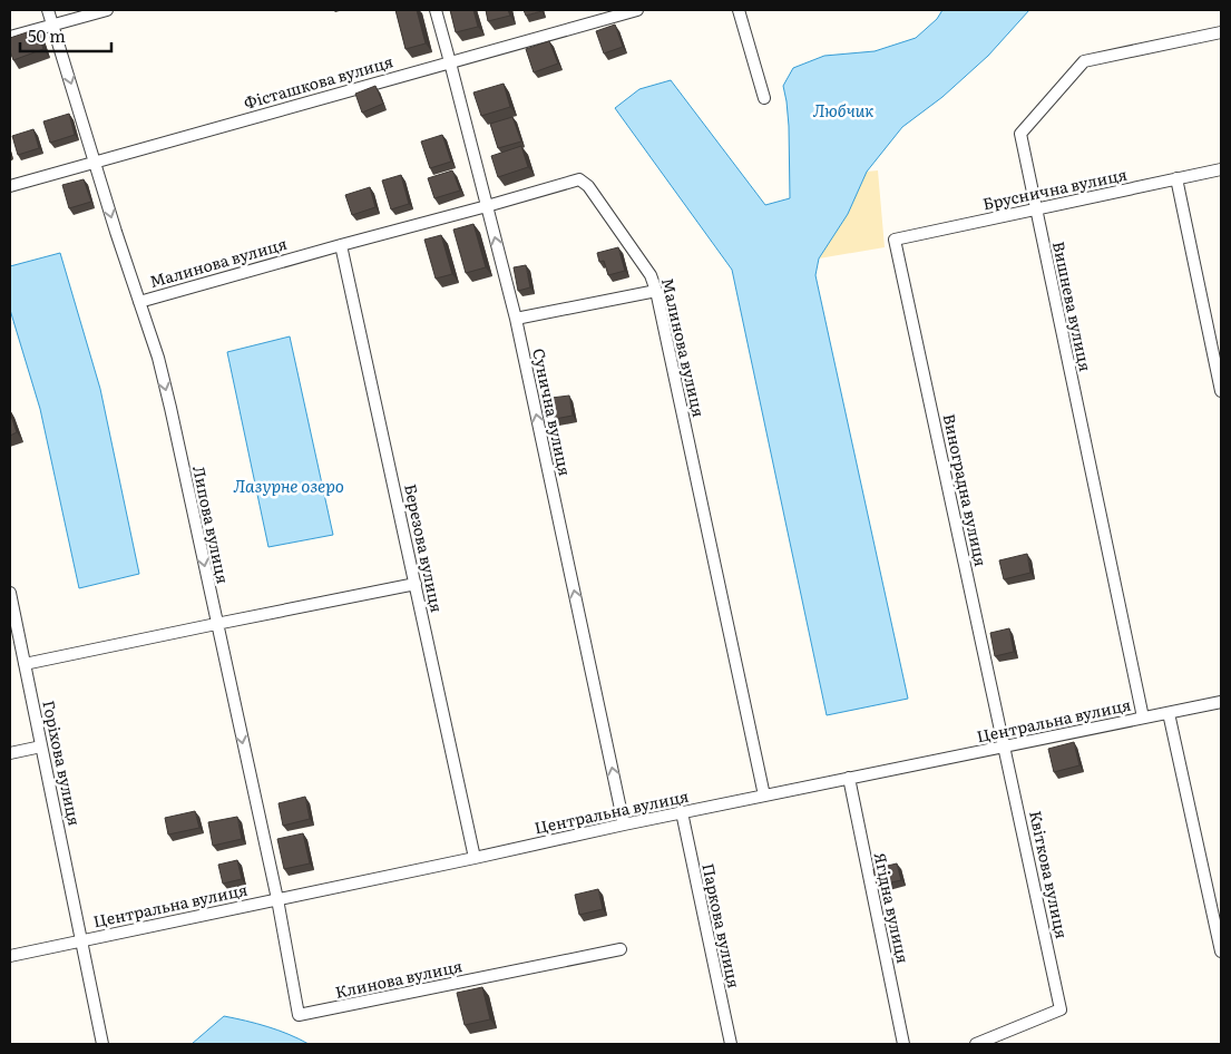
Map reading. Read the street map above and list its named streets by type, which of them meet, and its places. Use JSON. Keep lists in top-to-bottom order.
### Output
{
  "streets": {
    "street": [
      "Фісташкова вулиця",
      "Бруснична вулиця",
      "Малинова вулиця",
      "Вишнева вулиця",
      "Сунична вулиця",
      "Виноградна вулиця",
      "Липова вулиця",
      "Березова вулиця",
      "Центральна вулиця",
      "Горіхова вулиця",
      "Квіткова вулиця",
      "Ягідна вулиця",
      "Паркова вулиця",
      "Клинова вулиця"
    ]
  },
  "crossings": [
    ["Фісташкова вулиця", "Сунична вулиця"],
    ["Фісташкова вулиця", "Липова вулиця"],
    ["Бруснична вулиця", "Вишнева вулиця"],
    ["Бруснична вулиця", "Виноградна вулиця"],
    ["Малинова вулиця", "Сунична вулиця"],
    ["Малинова вулиця", "Липова вулиця"],
    ["Малинова вулиця", "Березова вулиця"],
    ["Малинова вулиця", "Центральна вулиця"],
    ["Вишнева вулиця", "Центральна вулиця"],
    ["Сунична вулиця", "Центральна вулиця"],
    ["Виноградна вулиця", "Центральна вулиця"],
    ["Виноградна вулиця", "Квіткова вулиця"],
    ["Липова вулиця", "Центральна вулиця"],
    ["Липова вулиця", "Клинова вулиця"],
    ["Березова вулиця", "Центральна вулиця"],
    ["Центральна вулиця", "Горіхова вулиця"],
    ["Центральна вулиця", "Квіткова вулиця"],
    ["Центральна вулиця", "Ягідна вулиця"],
    ["Центральна вулиця", "Паркова вулиця"],
    ["Центральна вулиця", "Клинова вулиця"]
  ],
  "one_way": ["Сунична вулиця", "Липова вулиця"],
  "water": ["Любчик", "Лазурне озеро"],
  "scale_bar": "50 m"
}
